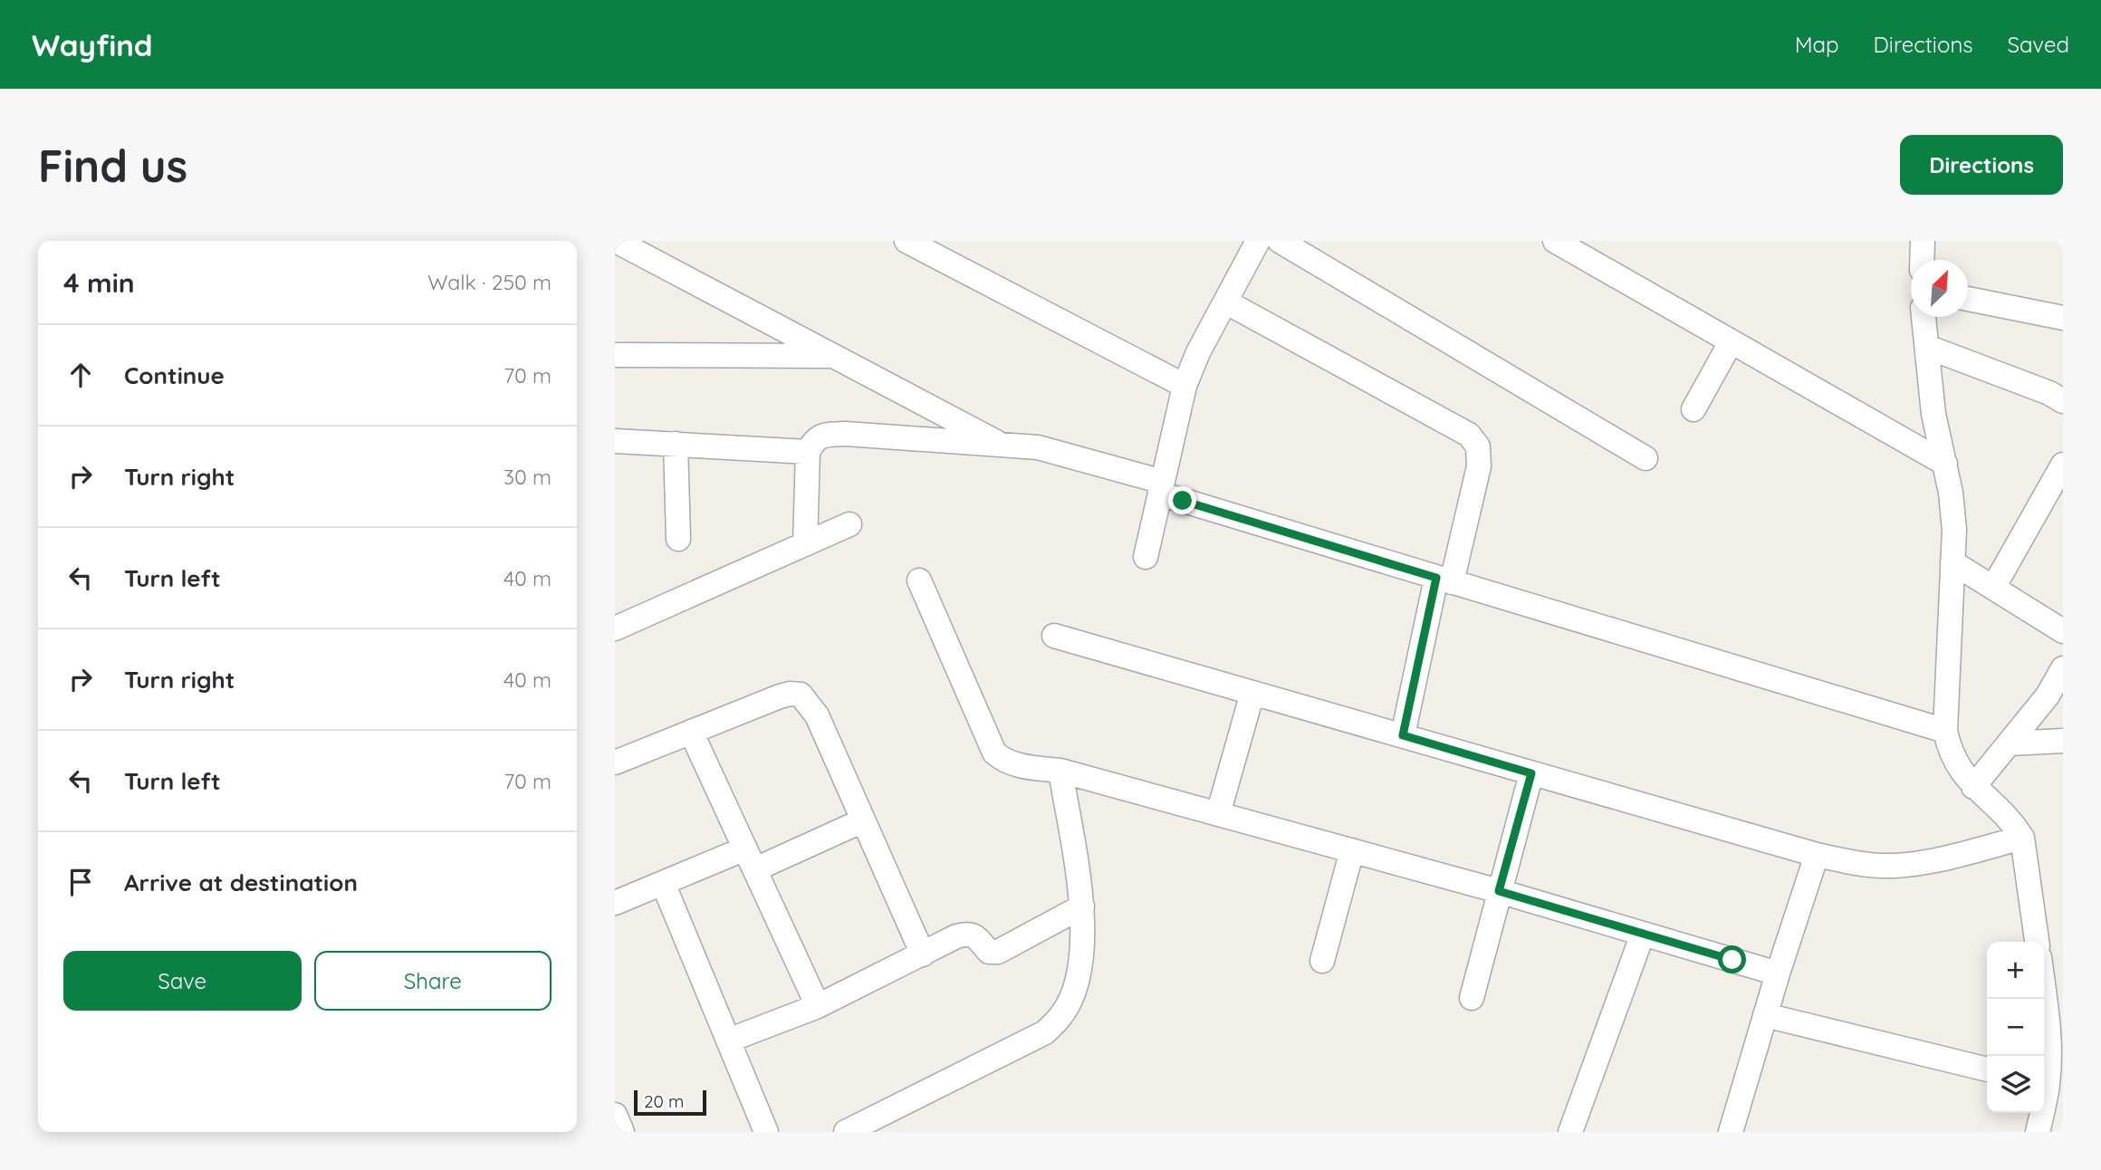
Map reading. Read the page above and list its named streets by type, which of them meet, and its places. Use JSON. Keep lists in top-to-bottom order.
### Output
{
  "scale_bar": "20 m",
  "north": "top right",
  "page": {
    "header": "Wayfind",
    "nav": ["Map", "Directions", "Saved"],
    "buttons": [
      "Directions",
      ["Save", "Share"]
    ],
    "title": "Find us",
    "heading": ["4 min", "Walk · 250 m"],
    "list": [
      ["Continue", "70 m"],
      ["Turn right", "30 m"],
      ["Turn left", "40 m"],
      ["Turn right", "40 m"],
      ["Turn left", "70 m"],
      "Arrive at destination"
    ],
    "map_buttons": ["+", "−"],
    "scale": "20 m"
  }
}
